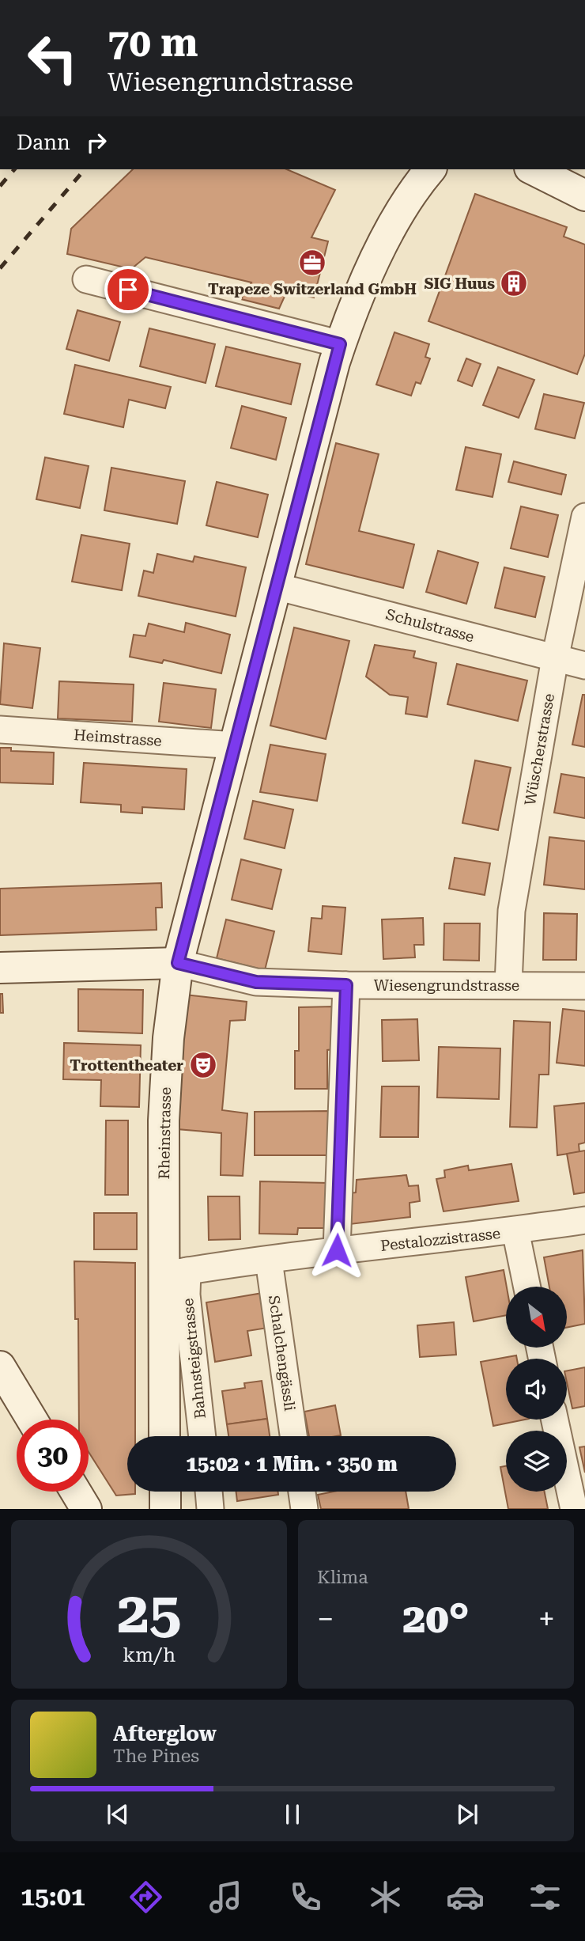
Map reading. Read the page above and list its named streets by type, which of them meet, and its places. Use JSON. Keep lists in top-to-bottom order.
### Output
{
  "streets": {
    "street": [
      "Schulstrasse",
      "Heimstrasse",
      "Wüscherstrasse",
      "Wiesengrundstrasse",
      "Rheinstrasse",
      "Pestalozzistrasse",
      "Schalchengässli",
      "Bahnsteigstrasse"
    ]
  },
  "crossings": [
    ["Schulstrasse", "Wüscherstrasse"],
    ["Schulstrasse", "Rheinstrasse"],
    ["Heimstrasse", "Rheinstrasse"],
    ["Wüscherstrasse", "Wiesengrundstrasse"],
    ["Wiesengrundstrasse", "Rheinstrasse"],
    ["Rheinstrasse", "Pestalozzistrasse"],
    ["Rheinstrasse", "Bahnsteigstrasse"],
    ["Pestalozzistrasse", "Schalchengässli"],
    ["Pestalozzistrasse", "Bahnsteigstrasse"]
  ],
  "places": {
    "office": ["Trapeze Switzerland GmbH"],
    "building": ["SIG Huus"],
    "theatre": ["Trottentheater"]
  },
  "north": "bottom right",
  "page": {
    "turn": ["70 m", "Wiesengrundstrasse"],
    "then": "Dann",
    "limit": "30",
    "trip": "15:02 · 1 Min. · 350 m",
    "tile": "Klima",
    "heat": ["−", "20°", "+"],
    "song": ["Afterglow", "The Pines"],
    "tabs": "15:01",
    "gauge": ["25", "km/h"]
  }
}
